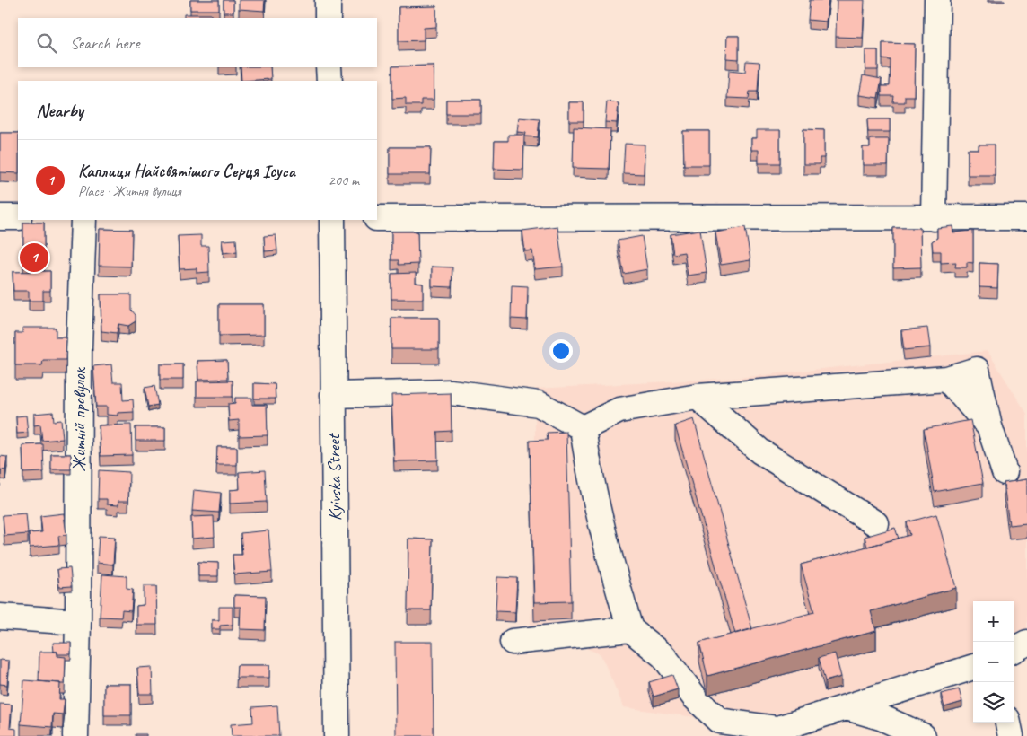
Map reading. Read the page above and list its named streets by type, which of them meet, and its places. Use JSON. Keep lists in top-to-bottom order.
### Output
{
  "streets": {
    "street": ["Житній провулок", "Kyivska Street"]
  },
  "page": {
    "search": "Search here",
    "heading": "Nearby",
    "list": [
      {
        "mark": "1",
        "name": "Каплиця Найсвятішого Серця Ісуса",
        "note": "Place · Житня вулиця",
        "value": "200 m"
      }
    ],
    "pins": "1",
    "map_buttons": ["+", "−"]
  }
}
